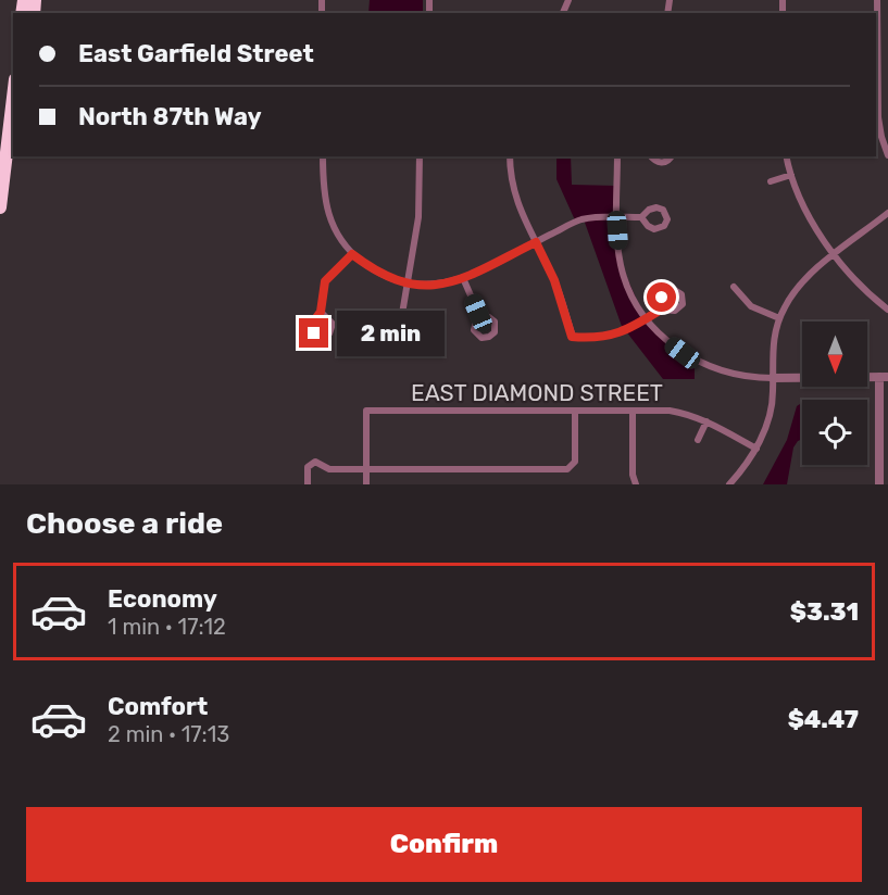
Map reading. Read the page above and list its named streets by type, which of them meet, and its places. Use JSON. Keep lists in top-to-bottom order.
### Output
{
  "streets": {
    "street": ["EAST DIAMOND STREET"]
  },
  "north": "bottom",
  "page": {
    "banner": ["East Garfield Street", "North 87th Way"],
    "bubble": "2 min",
    "heading": "Choose a ride",
    "list": [
      {
        "name": "Economy",
        "note": "1 min · 17:12",
        "value": "$3.31"
      },
      {
        "name": "Comfort",
        "note": "2 min · 17:13",
        "value": "$4.47"
      }
    ],
    "buttons": "Confirm"
  }
}
